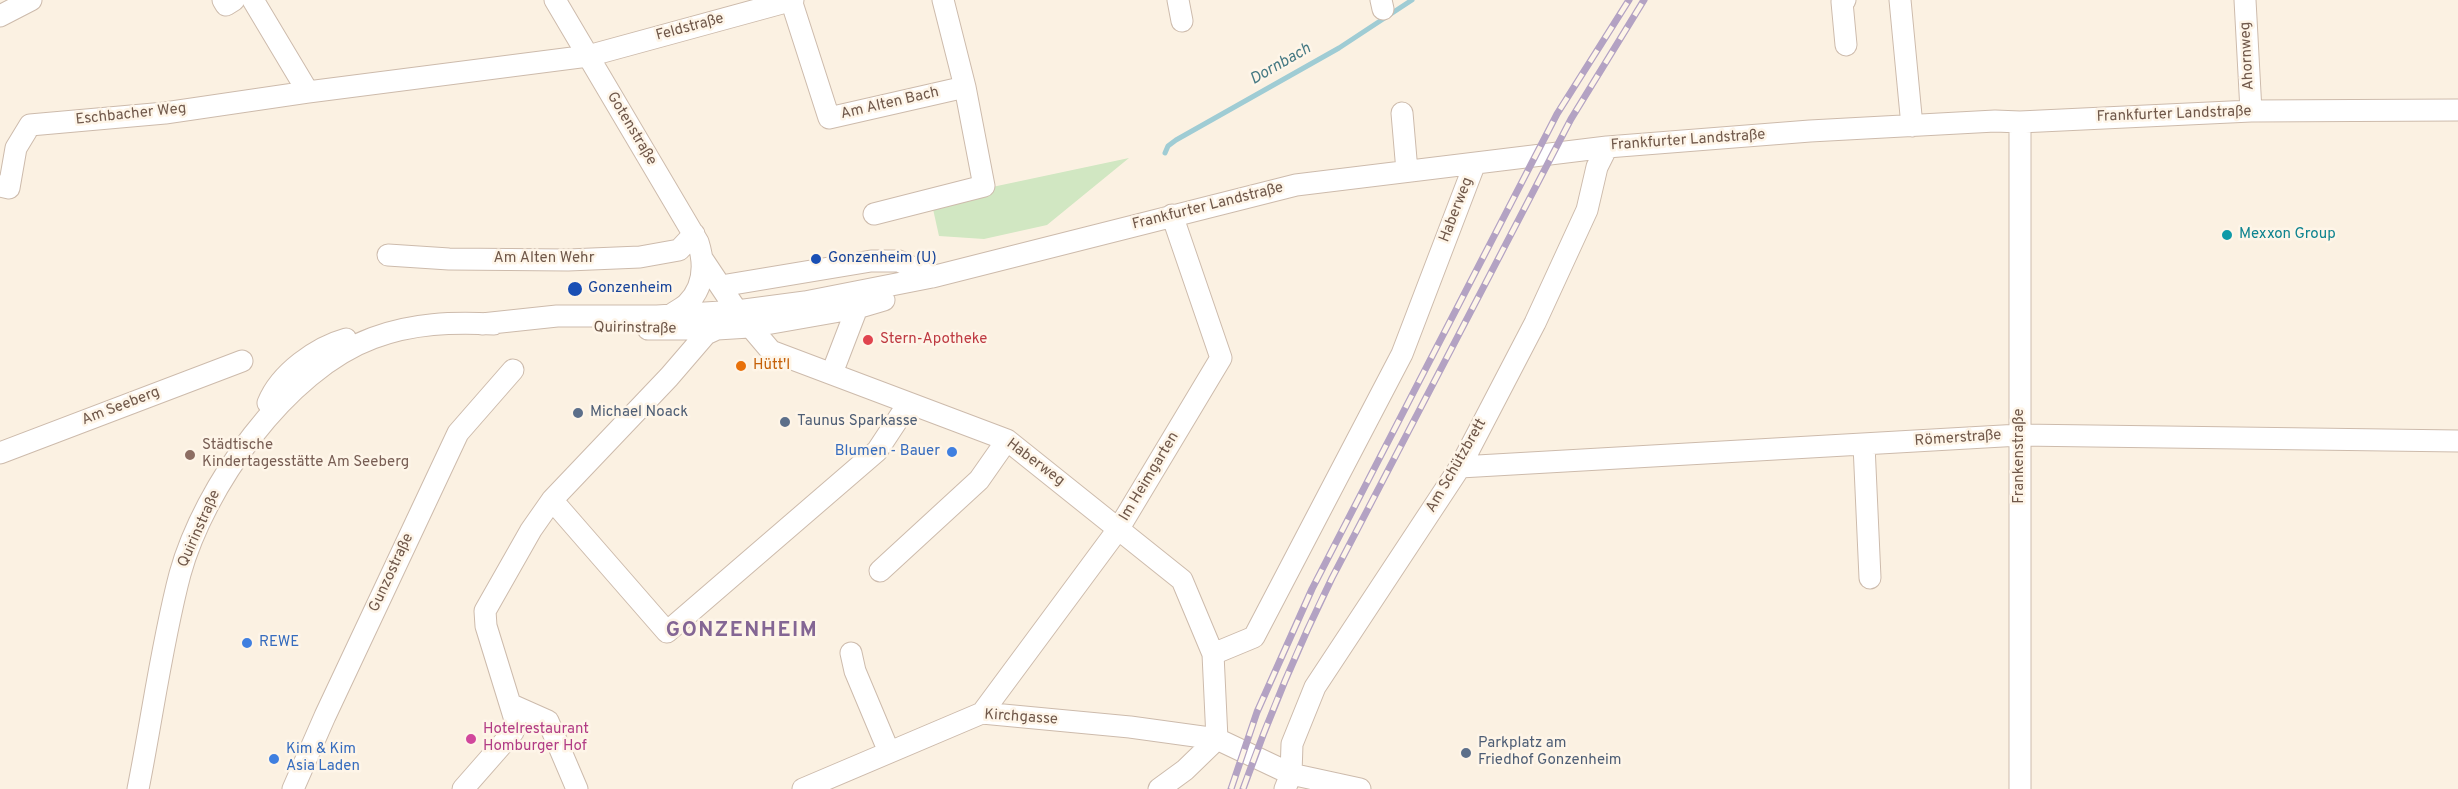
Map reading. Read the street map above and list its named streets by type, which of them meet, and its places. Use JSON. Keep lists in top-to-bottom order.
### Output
{
  "streets": {
    "street": [
      "Feldstraße",
      "Ahornweg",
      "Am Alten Bach",
      "Eschbacher Weg",
      "Frankfurter Landstraße",
      "Gotenstraße",
      "Haberweg",
      "Am Alten Wehr",
      "Quirinstraße",
      "Am Seeberg",
      "Römerstraße",
      "Frankenstraße",
      "Am Schützbrett",
      "Im Heimgarten",
      "Gunzostraße",
      "Kirchgasse"
    ]
  },
  "crossings": [
    ["Feldstraße", "Am Alten Bach"],
    ["Feldstraße", "Eschbacher Weg"],
    ["Feldstraße", "Gotenstraße"],
    ["Ahornweg", "Frankfurter Landstraße"],
    ["Eschbacher Weg", "Gotenstraße"],
    ["Frankfurter Landstraße", "Gotenstraße"],
    ["Frankfurter Landstraße", "Haberweg"],
    ["Frankfurter Landstraße", "Quirinstraße"],
    ["Frankfurter Landstraße", "Frankenstraße"],
    ["Frankfurter Landstraße", "Am Schützbrett"],
    ["Frankfurter Landstraße", "Im Heimgarten"],
    ["Gotenstraße", "Haberweg"],
    ["Gotenstraße", "Am Alten Wehr"],
    ["Haberweg", "Im Heimgarten"],
    ["Haberweg", "Kirchgasse"],
    ["Römerstraße", "Frankenstraße"],
    ["Römerstraße", "Am Schützbrett"],
    ["Am Schützbrett", "Kirchgasse"],
    ["Im Heimgarten", "Kirchgasse"]
  ],
  "districts": ["GONZENHEIM"],
  "water": ["Dornbach"],
  "places": [
    "Mexxon Group",
    "Gonzenheim (U)",
    "Gonzenheim",
    "Stern-Apotheke",
    "Hütt'l",
    "Michael Noack",
    "Taunus Sparkasse",
    "Blumen - Bauer",
    "Städtische Kindertagesstätte Am Seeberg",
    "REWE",
    "Hotelrestaurant Homburger Hof",
    "Parkplatz am Friedhof Gonzenheim",
    "Kim & Kim Asia Laden"
  ]
}
